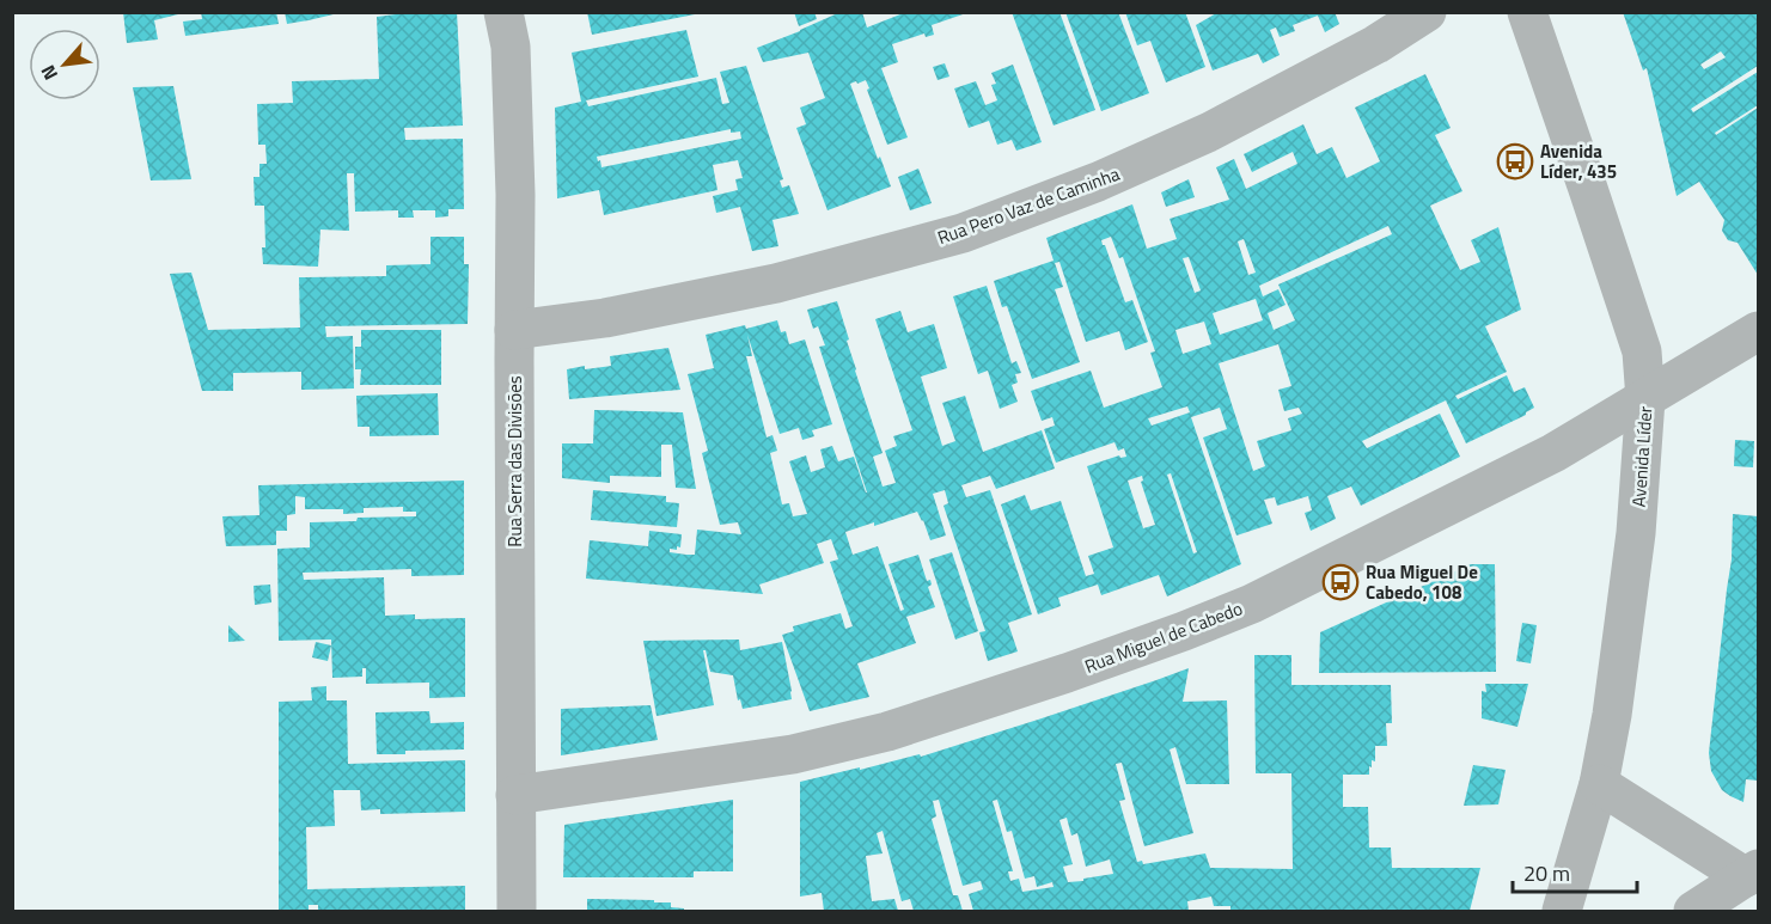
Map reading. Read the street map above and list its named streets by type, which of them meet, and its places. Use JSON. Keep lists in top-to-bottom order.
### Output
{
  "streets": {
    "street": [
      "Rua Pero Vaz de Caminha",
      "Avenida Líder",
      "Rua Serra das Divisões",
      "Rua Miguel de Cabedo"
    ]
  },
  "crossings": [
    ["Rua Pero Vaz de Caminha", "Rua Serra das Divisões"],
    ["Avenida Líder", "Rua Miguel de Cabedo"],
    ["Rua Serra das Divisões", "Rua Miguel de Cabedo"]
  ],
  "places": {
    "bus stop": ["Avenida Líder, 435", "Rua Miguel De Cabedo, 108"]
  },
  "scale_bar": "20 m",
  "north": "bottom left"
}
